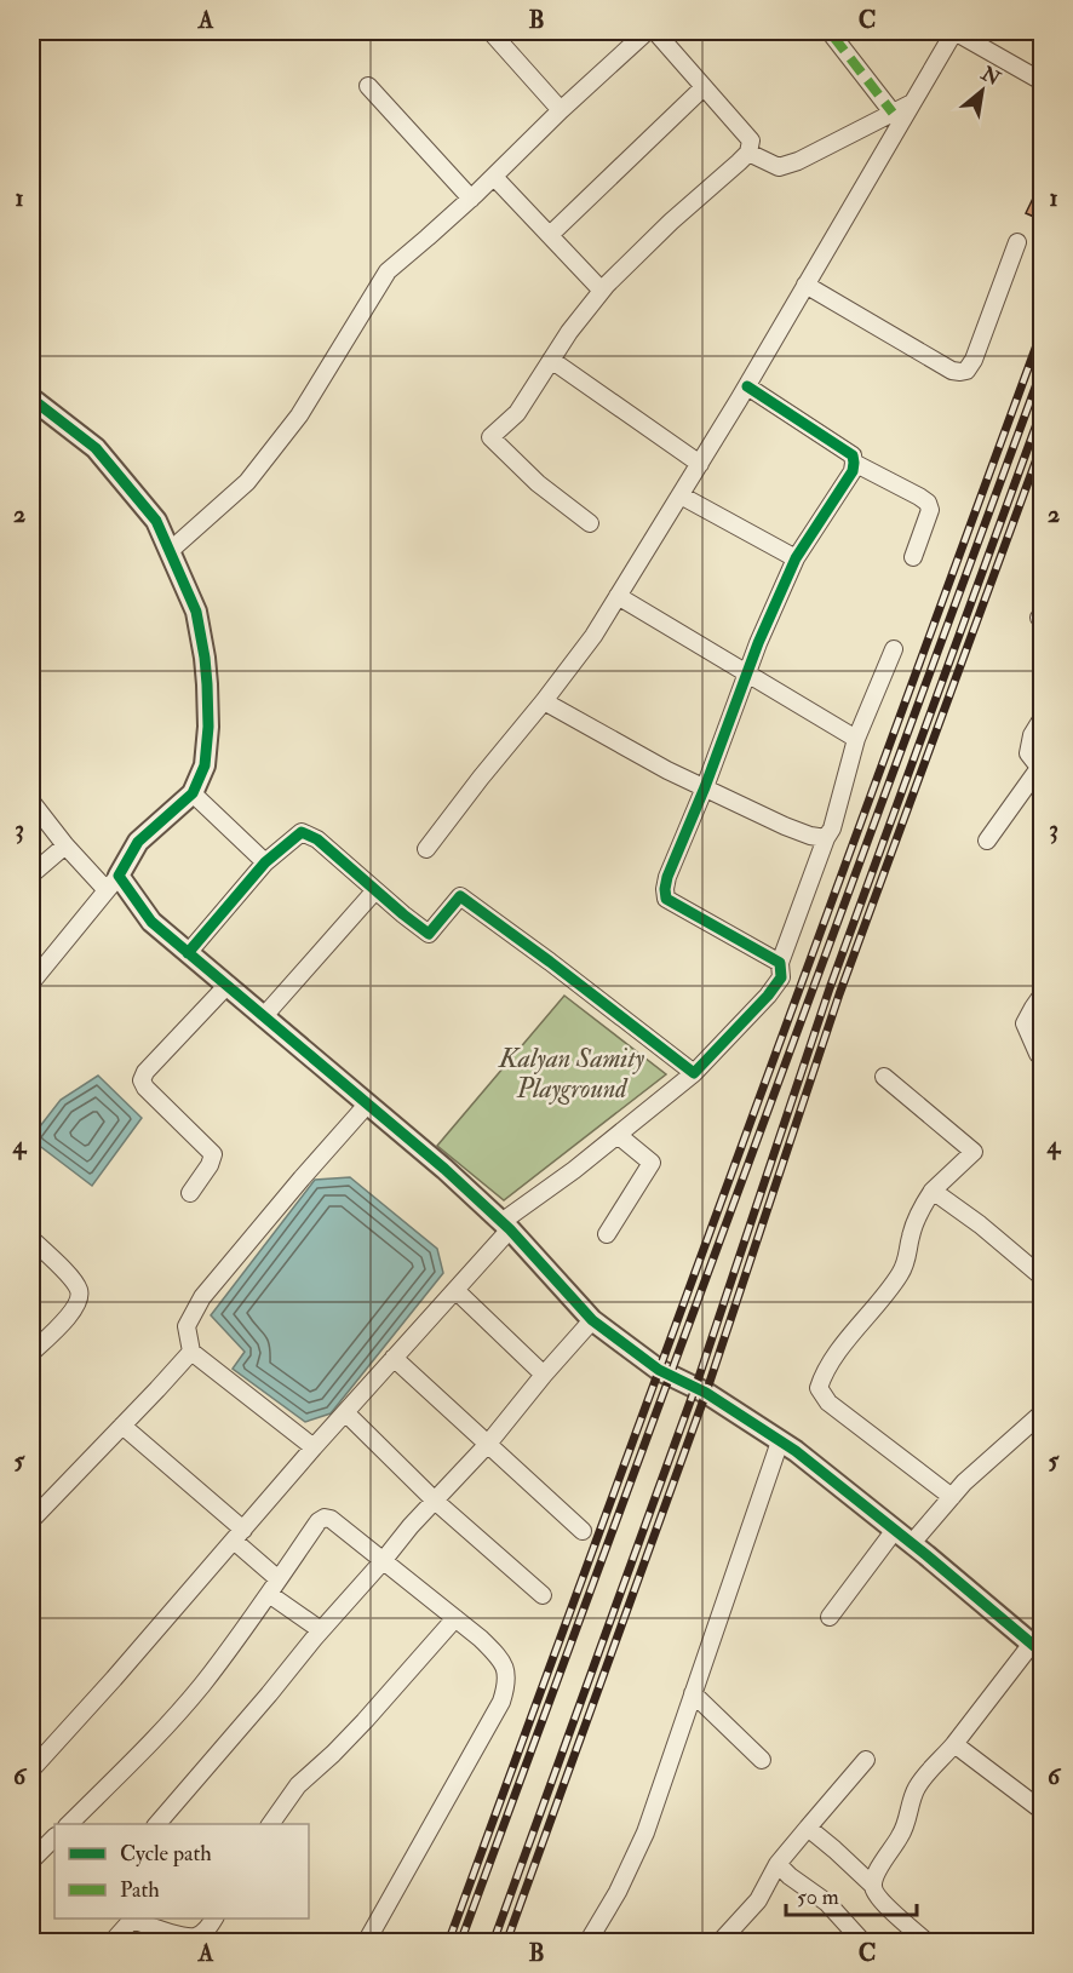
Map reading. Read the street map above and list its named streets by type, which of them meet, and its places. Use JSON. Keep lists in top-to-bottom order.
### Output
{
  "parks": ["Kalyan Samity Playground"],
  "legend": ["Cycle path", "Path"],
  "scale_bar": "50 m",
  "north": "top right",
  "grid": {
    "columns": ["A", "B", "C"],
    "rows": [
      "1",
      "2",
      "3",
      "4",
      "5",
      "6"
    ]
  }
}
